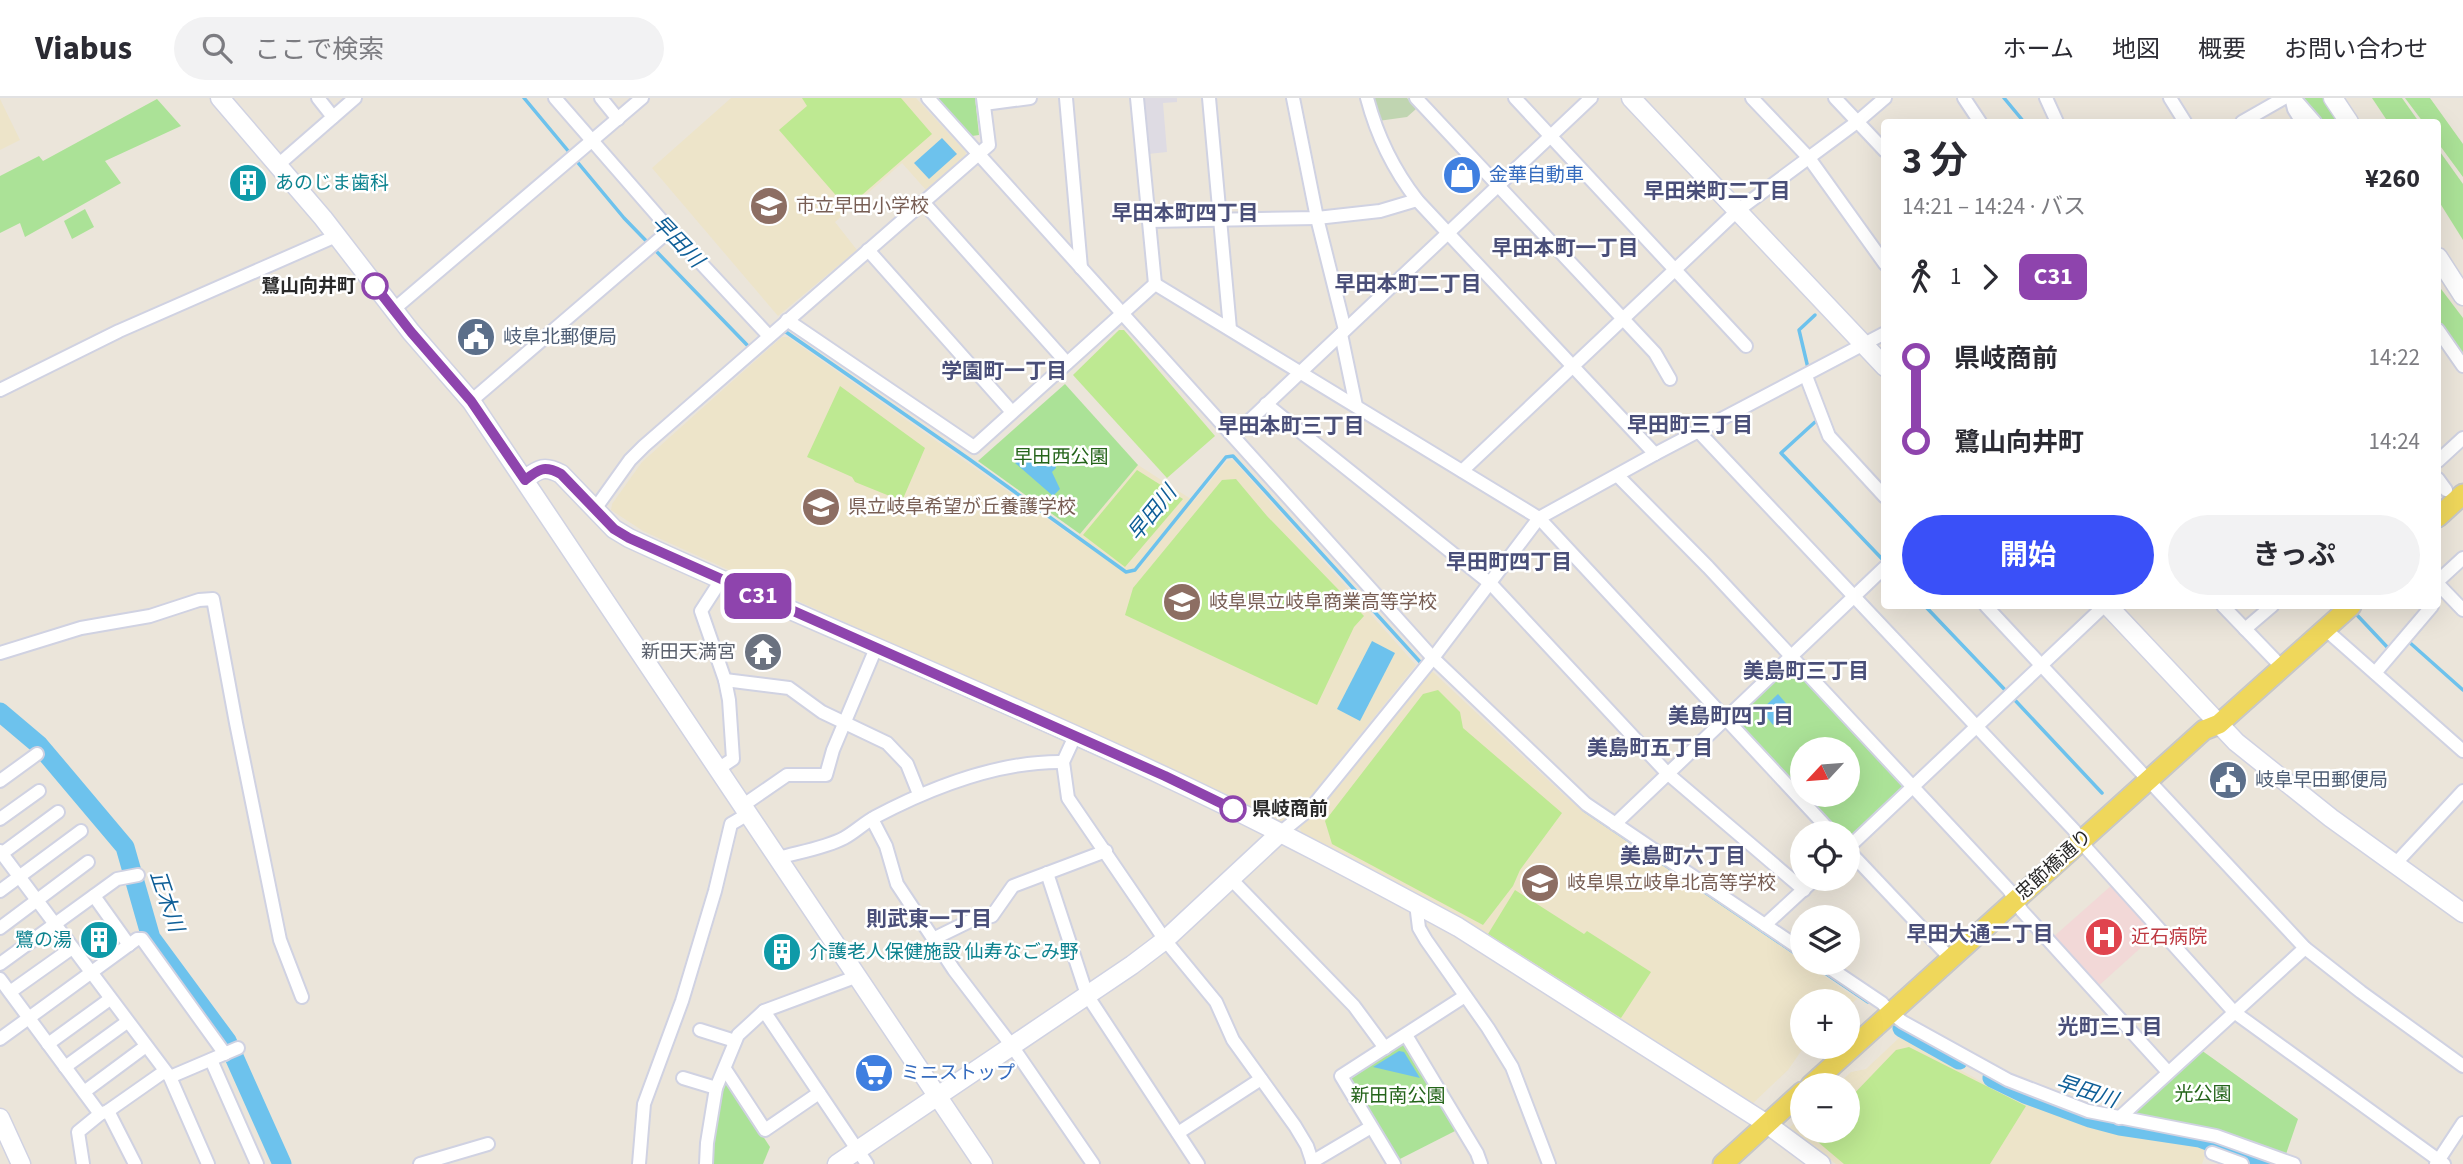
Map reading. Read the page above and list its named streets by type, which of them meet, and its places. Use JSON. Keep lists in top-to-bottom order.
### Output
{
  "streets": {
    "main road": ["忠節橋通り"]
  },
  "districts": [
    "早田栄町二丁目",
    "早田本町四丁目",
    "早田本町一丁目",
    "早田本町二丁目",
    "学園町一丁目",
    "早田町三丁目",
    "早田本町三丁目",
    "早田町四丁目",
    "美島町三丁目",
    "美島町四丁目",
    "美島町五丁目",
    "美島町六丁目",
    "則武東一丁目",
    "早田大通二丁目",
    "光町三丁目"
  ],
  "water": ["早田川", "正木川"],
  "parks": ["早田西公園", "光公園", "新田南公園"],
  "places": {
    "shop": ["金華自動車"],
    "building": ["あのじま歯科", "鷺の湯", "介護老人保健施設 仙寿なごみ野"],
    "school or university": [
      "市立早田小学校",
      "県立岐阜希望が丘養護学校",
      "岐阜県立岐阜商業高等学校",
      "岐阜県立岐阜北高等学校"
    ],
    "other": ["鷺山向井町", "県岐商前"],
    "public building": ["岐阜北郵便局", "岐阜早田郵便局"],
    "temple": ["新田天満宮"],
    "hospital": ["近石病院"],
    "supermarket": ["ミニストップ"]
  },
  "lines": ["bus line C31"],
  "north": "bottom left",
  "page": {
    "header": "Viabus",
    "search": "ここで検索",
    "nav": [
      "ホーム",
      "地図",
      "概要",
      "お問い合わせ"
    ],
    "on_map": "C31",
    "heading": ["3 分", "14:21 – 14:24 · バス", "¥260"],
    "legs": ["1", "C31"],
    "list": [
      {
        "name": "県岐商前",
        "value": "14:22"
      },
      {
        "name": "鷺山向井町",
        "value": "14:24"
      }
    ],
    "buttons": ["開始", "きっぷ"],
    "map_buttons": ["+", "−"]
  }
}
